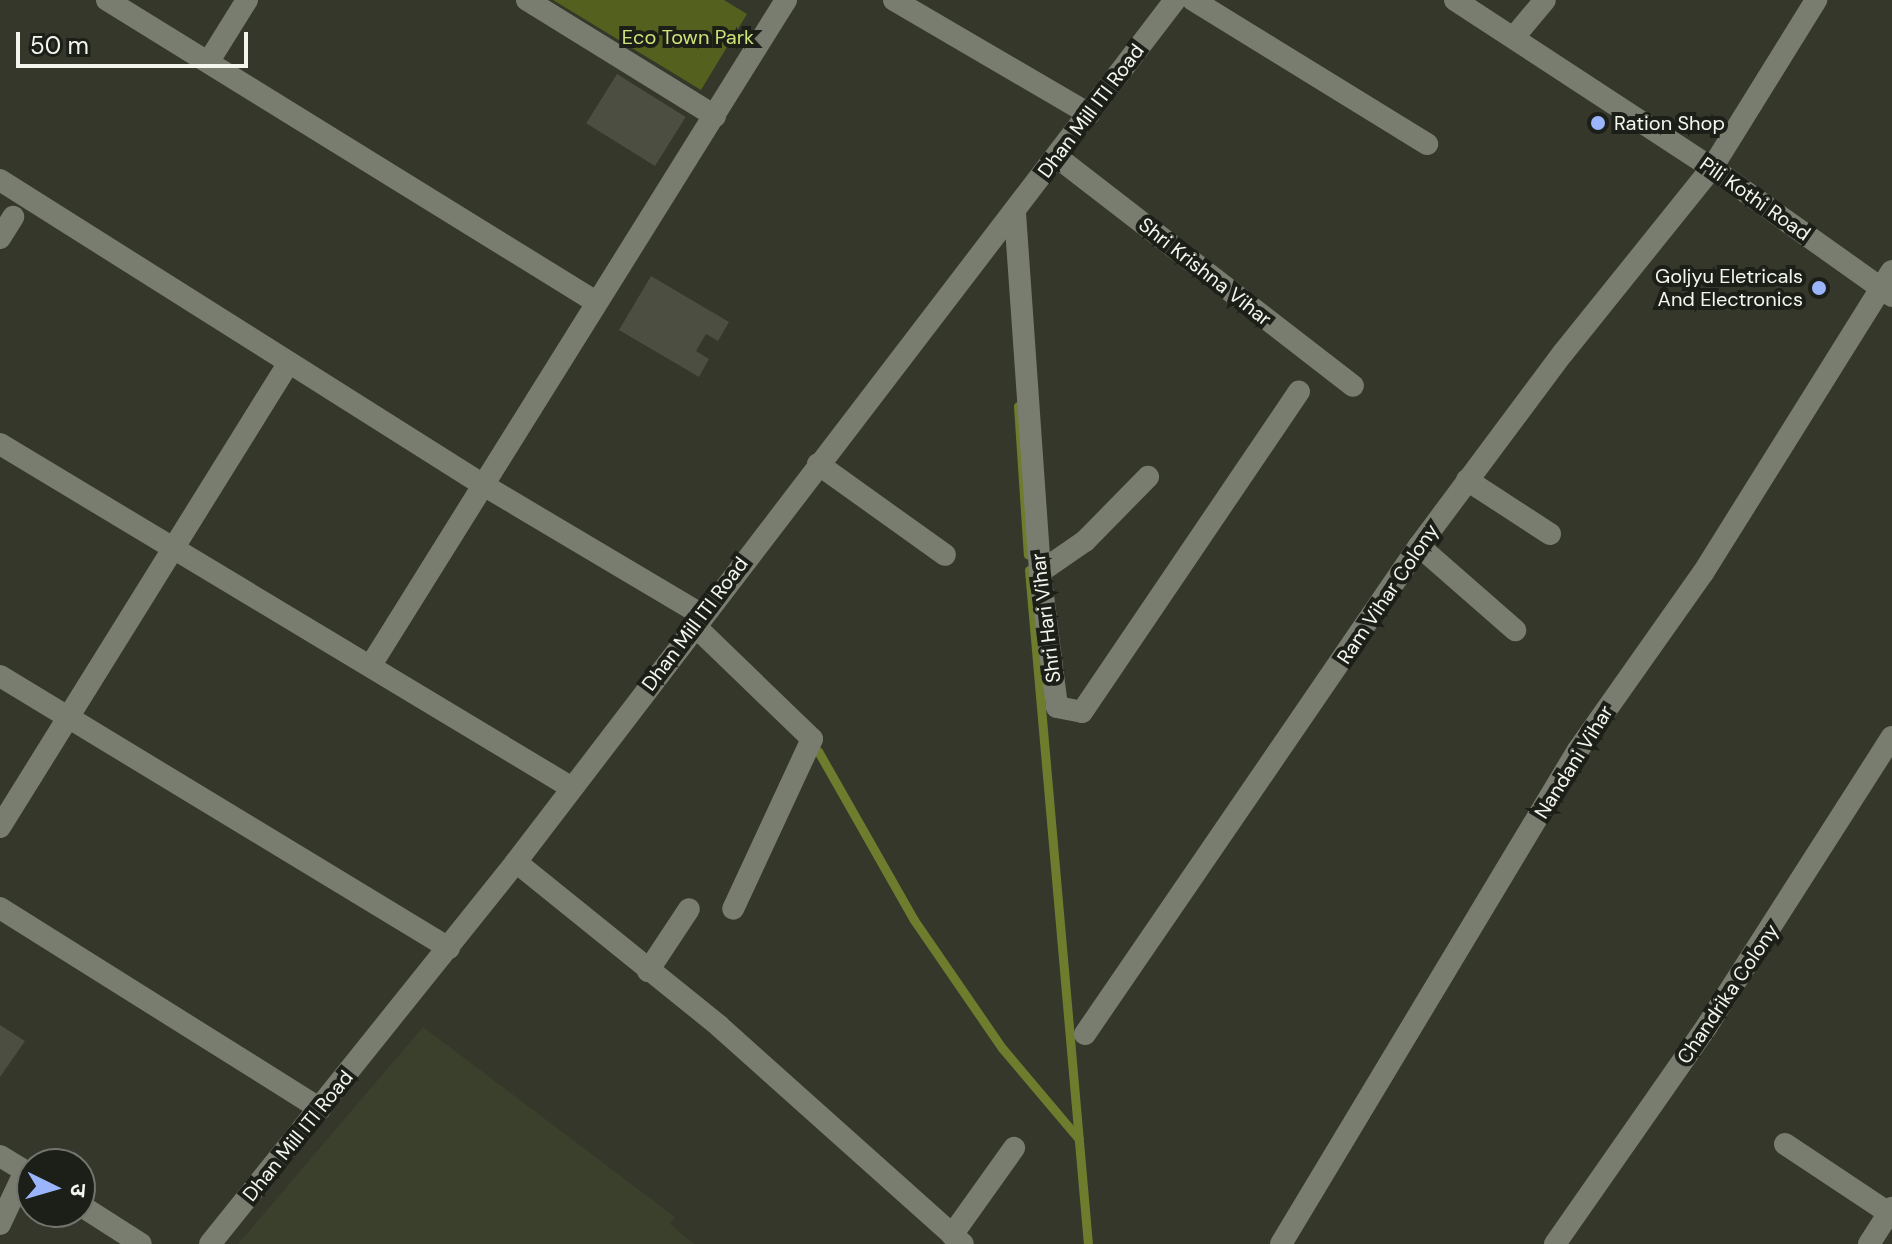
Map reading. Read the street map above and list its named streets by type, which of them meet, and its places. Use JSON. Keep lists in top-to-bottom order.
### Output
{
  "streets": {
    "street": [
      "Dhan Mill ITI Road",
      "Pili Kothi Road",
      "Shri Krishna Vihar",
      "Ram Vihar Colony",
      "Shri Hari Vihar",
      "Nandani Vihar",
      "Chandrika Colony"
    ]
  },
  "crossings": [
    ["Dhan Mill ITI Road", "Shri Krishna Vihar"],
    ["Dhan Mill ITI Road", "Shri Hari Vihar"],
    ["Pili Kothi Road", "Ram Vihar Colony"],
    ["Pili Kothi Road", "Nandani Vihar"]
  ],
  "parks": ["Eco Town Park"],
  "places": ["Ration Shop", "Goljyu Eletricals And Electronics"],
  "scale_bar": "50 m",
  "north": "right"
}
